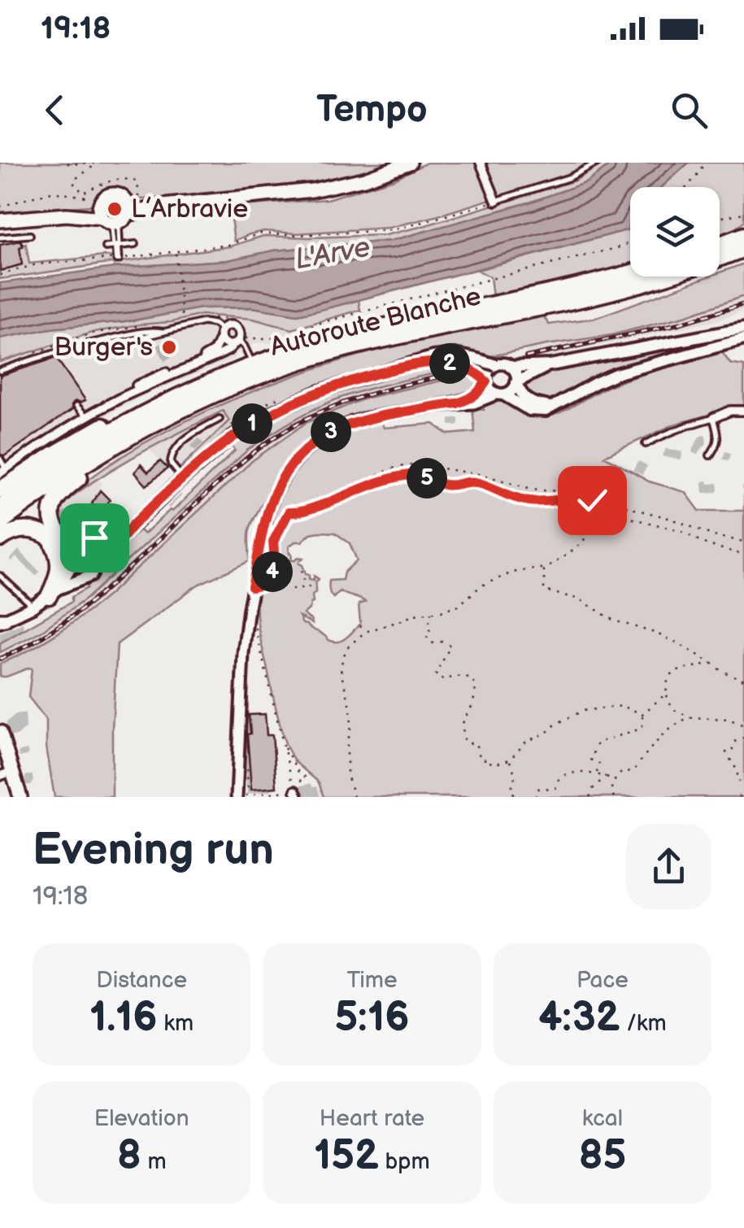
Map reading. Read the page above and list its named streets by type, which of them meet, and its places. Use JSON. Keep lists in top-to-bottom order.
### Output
{
  "streets": {
    "highway": ["Autoroute Blanche"]
  },
  "water": ["L'Arve"],
  "places": ["L’Arbravie", "Burger's"],
  "page": {
    "status": "19:18",
    "header": "Tempo",
    "pins": [
      "2",
      "1",
      "3",
      "5",
      "4"
    ],
    "heading": ["Evening run", "19:18"],
    "stats": [
      ["Distance", "1.16 km"],
      ["Time", "5:16"],
      ["Pace", "4:32 /km"],
      ["Elevation", "8 m"],
      ["Heart rate", "152 bpm"],
      ["kcal", "85"]
    ]
  }
}
